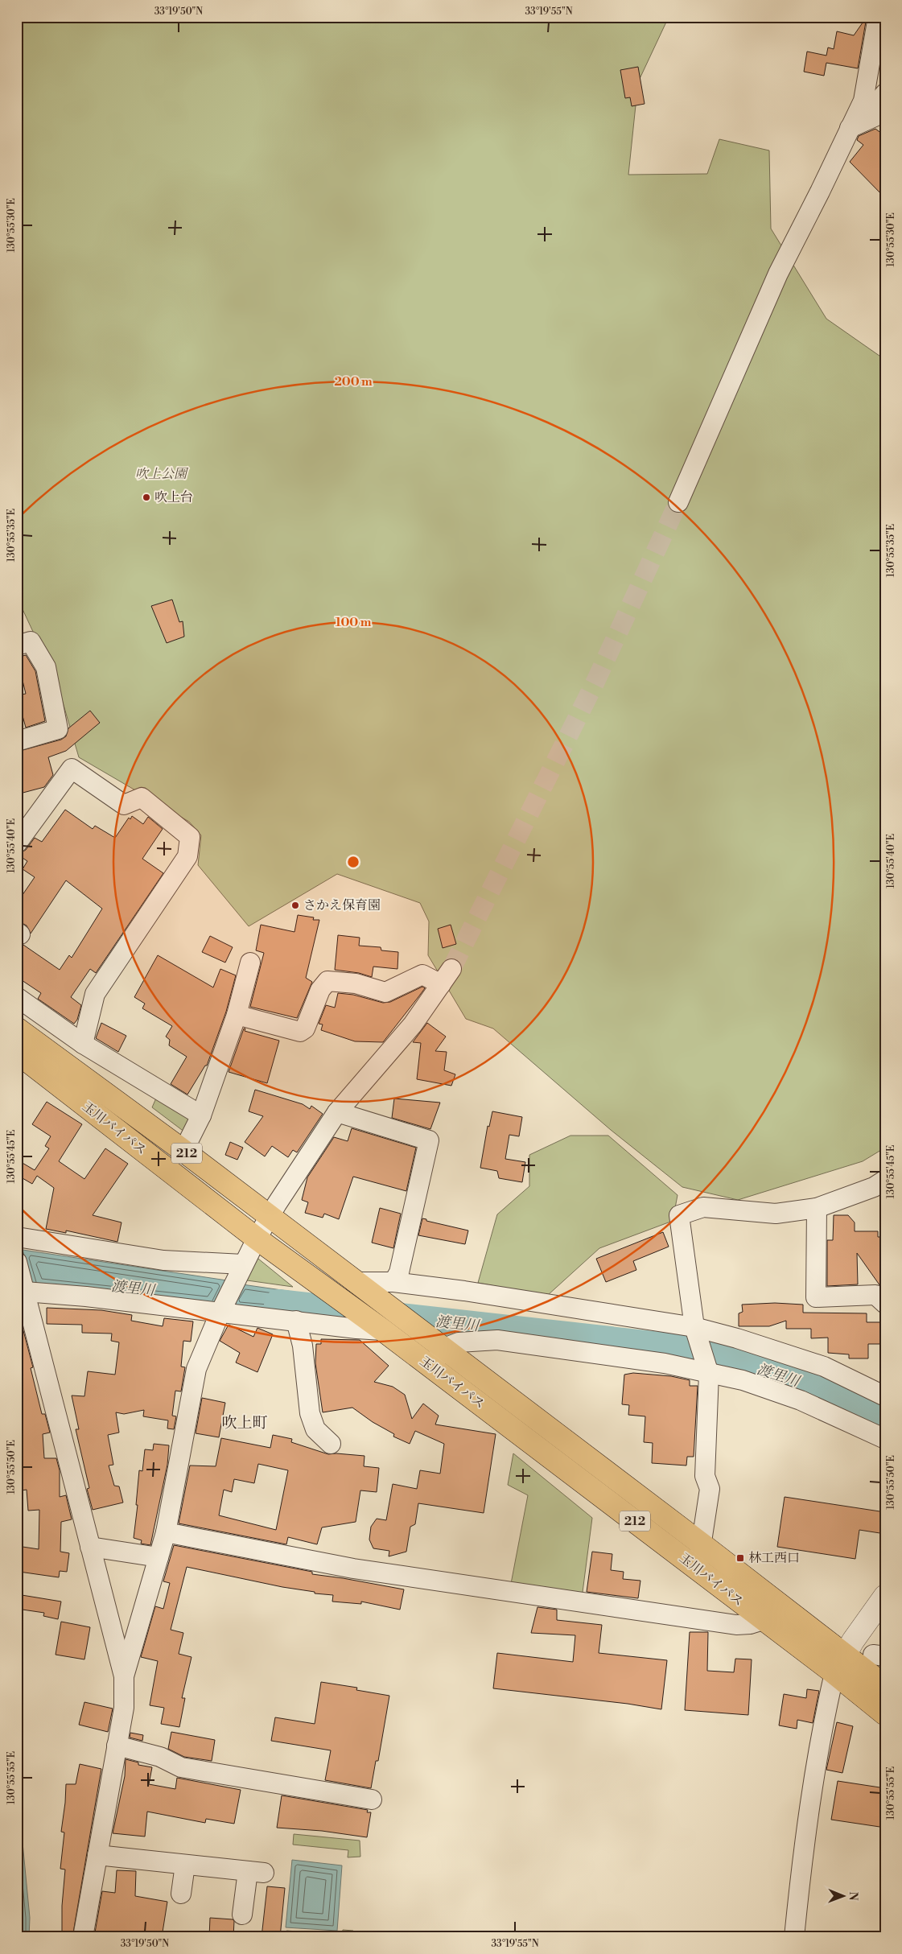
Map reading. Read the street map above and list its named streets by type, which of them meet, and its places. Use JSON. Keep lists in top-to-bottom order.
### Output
{
  "streets": {
    "highway": ["玉川バイパス", "212"]
  },
  "districts": ["吹上町"],
  "water": ["渡里川"],
  "parks": ["吹上公園"],
  "places": {
    "other": ["吹上台", "さかえ保育園"],
    "transit": ["林工西口"]
  },
  "north": "right",
  "coordinates": [
    "33°19'50\"N",
    "33°19'55\"N",
    "130°55'30\"E",
    "130°55'35\"E",
    "130°55'40\"E",
    "130°55'45\"E",
    "130°55'50\"E",
    "130°55'55\"E"
  ],
  "rings": ["200 m", "100 m"]
}
